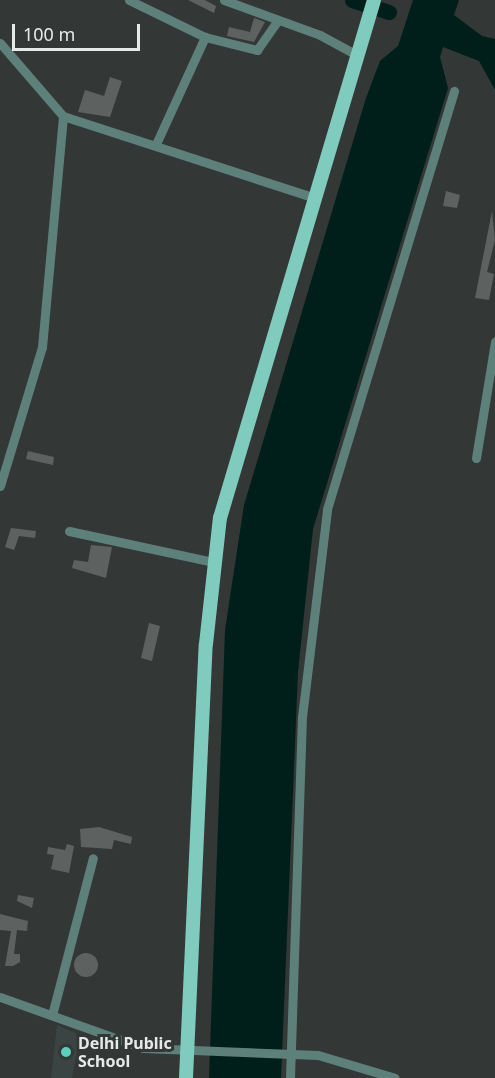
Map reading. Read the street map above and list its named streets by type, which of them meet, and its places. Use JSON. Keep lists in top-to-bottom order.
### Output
{
  "places": ["Delhi Public School"],
  "scale_bar": "100 m"
}
